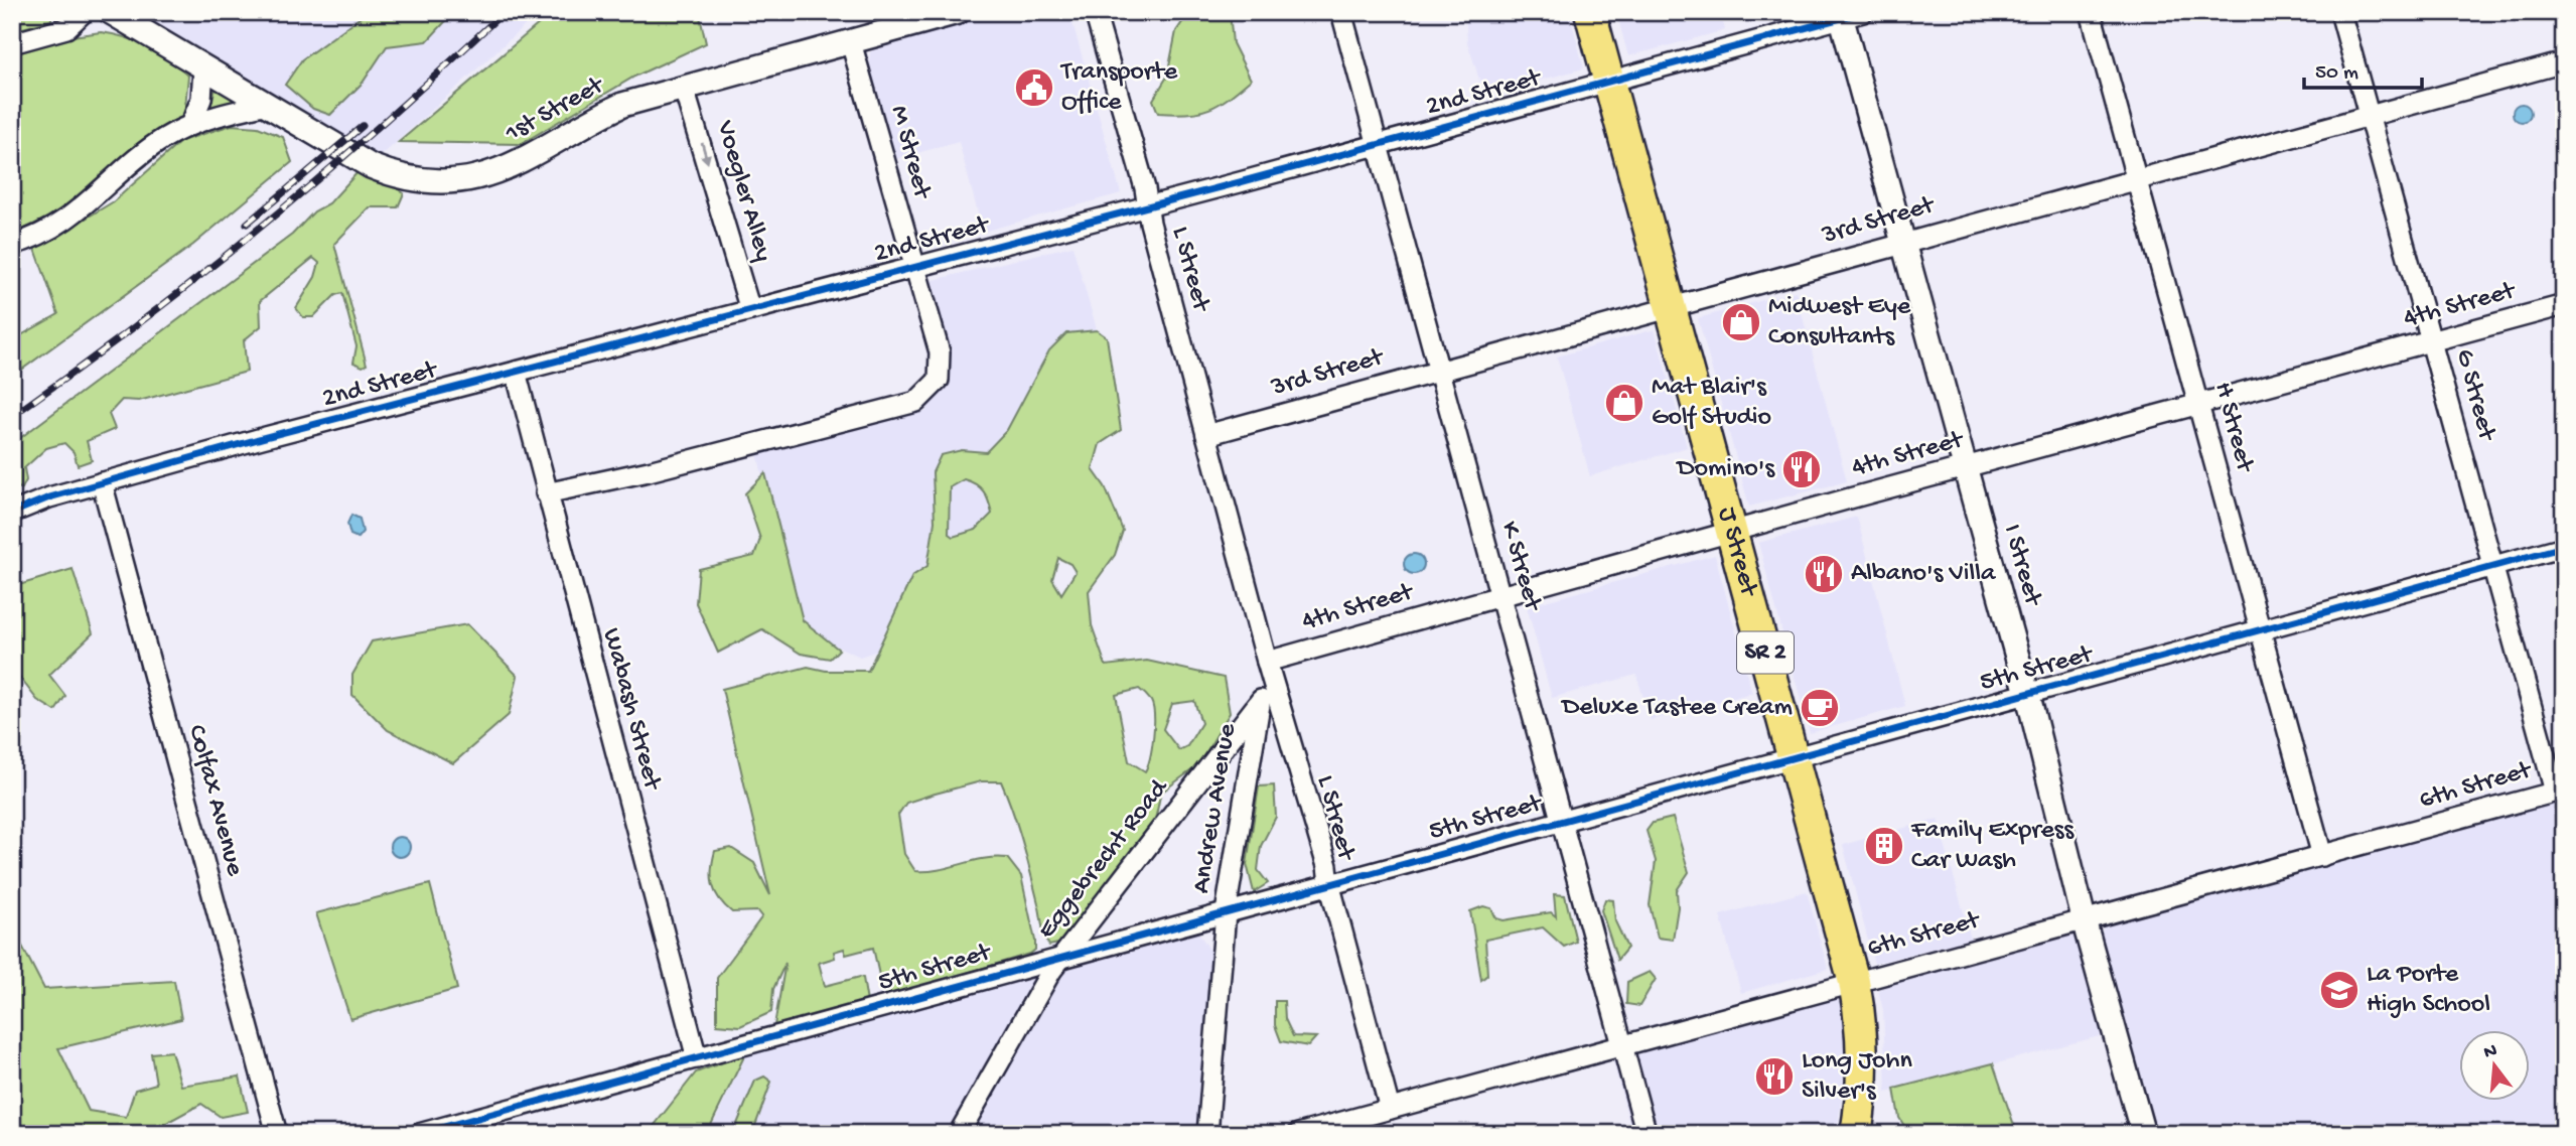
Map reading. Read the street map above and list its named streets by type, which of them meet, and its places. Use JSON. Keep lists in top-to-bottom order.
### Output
{
  "streets": {
    "main road": ["J Street", "SR 2"],
    "street": [
      "2nd Street",
      "1st Street",
      "M Street",
      "Voegler Alley",
      "3rd Street",
      "L Street",
      "4th Street",
      "G Street",
      "H Street",
      "I Street",
      "K Street",
      "5th Street",
      "Wabash Street",
      "6th Street",
      "Colfax Avenue",
      "Andrew Avenue",
      "Eggebrecht Road"
    ]
  },
  "crossings": [
    ["2nd Street", "M Street"],
    ["2nd Street", "Voegler Alley"],
    ["2nd Street", "L Street"],
    ["2nd Street", "J Street"],
    ["2nd Street", "I Street"],
    ["2nd Street", "K Street"],
    ["2nd Street", "Wabash Street"],
    ["2nd Street", "Colfax Avenue"],
    ["1st Street", "M Street"],
    ["1st Street", "Voegler Alley"],
    ["M Street", "Wabash Street"],
    ["3rd Street", "L Street"],
    ["3rd Street", "G Street"],
    ["3rd Street", "H Street"],
    ["3rd Street", "J Street"],
    ["3rd Street", "I Street"],
    ["3rd Street", "K Street"],
    ["L Street", "4th Street"],
    ["L Street", "5th Street"],
    ["L Street", "6th Street"],
    ["L Street", "Andrew Avenue"],
    ["4th Street", "G Street"],
    ["4th Street", "H Street"],
    ["4th Street", "J Street"],
    ["4th Street", "I Street"],
    ["4th Street", "K Street"],
    ["4th Street", "Andrew Avenue"],
    ["G Street", "5th Street"],
    ["G Street", "6th Street"],
    ["H Street", "5th Street"],
    ["H Street", "6th Street"],
    ["J Street", "5th Street"],
    ["J Street", "6th Street"],
    ["I Street", "5th Street"],
    ["I Street", "6th Street"],
    ["K Street", "5th Street"],
    ["K Street", "6th Street"],
    ["5th Street", "Wabash Street"],
    ["5th Street", "Andrew Avenue"],
    ["5th Street", "Eggebrecht Road"],
    ["Andrew Avenue", "Eggebrecht Road"]
  ],
  "one_way": ["Voegler Alley"],
  "places": {
    "public building": ["Transporte Office"],
    "shop": ["Midwest Eye Consultants", "Mat Blair's Golf Studio"],
    "restaurant": ["Domino's", "Albano's Villa", "Long John Silver's"],
    "cafe": ["Deluxe Tastee Cream"],
    "building": ["Family Express Car Wash"],
    "school or university": ["La Porte High School"]
  },
  "scale_bar": "50 m",
  "north": "top"
}
